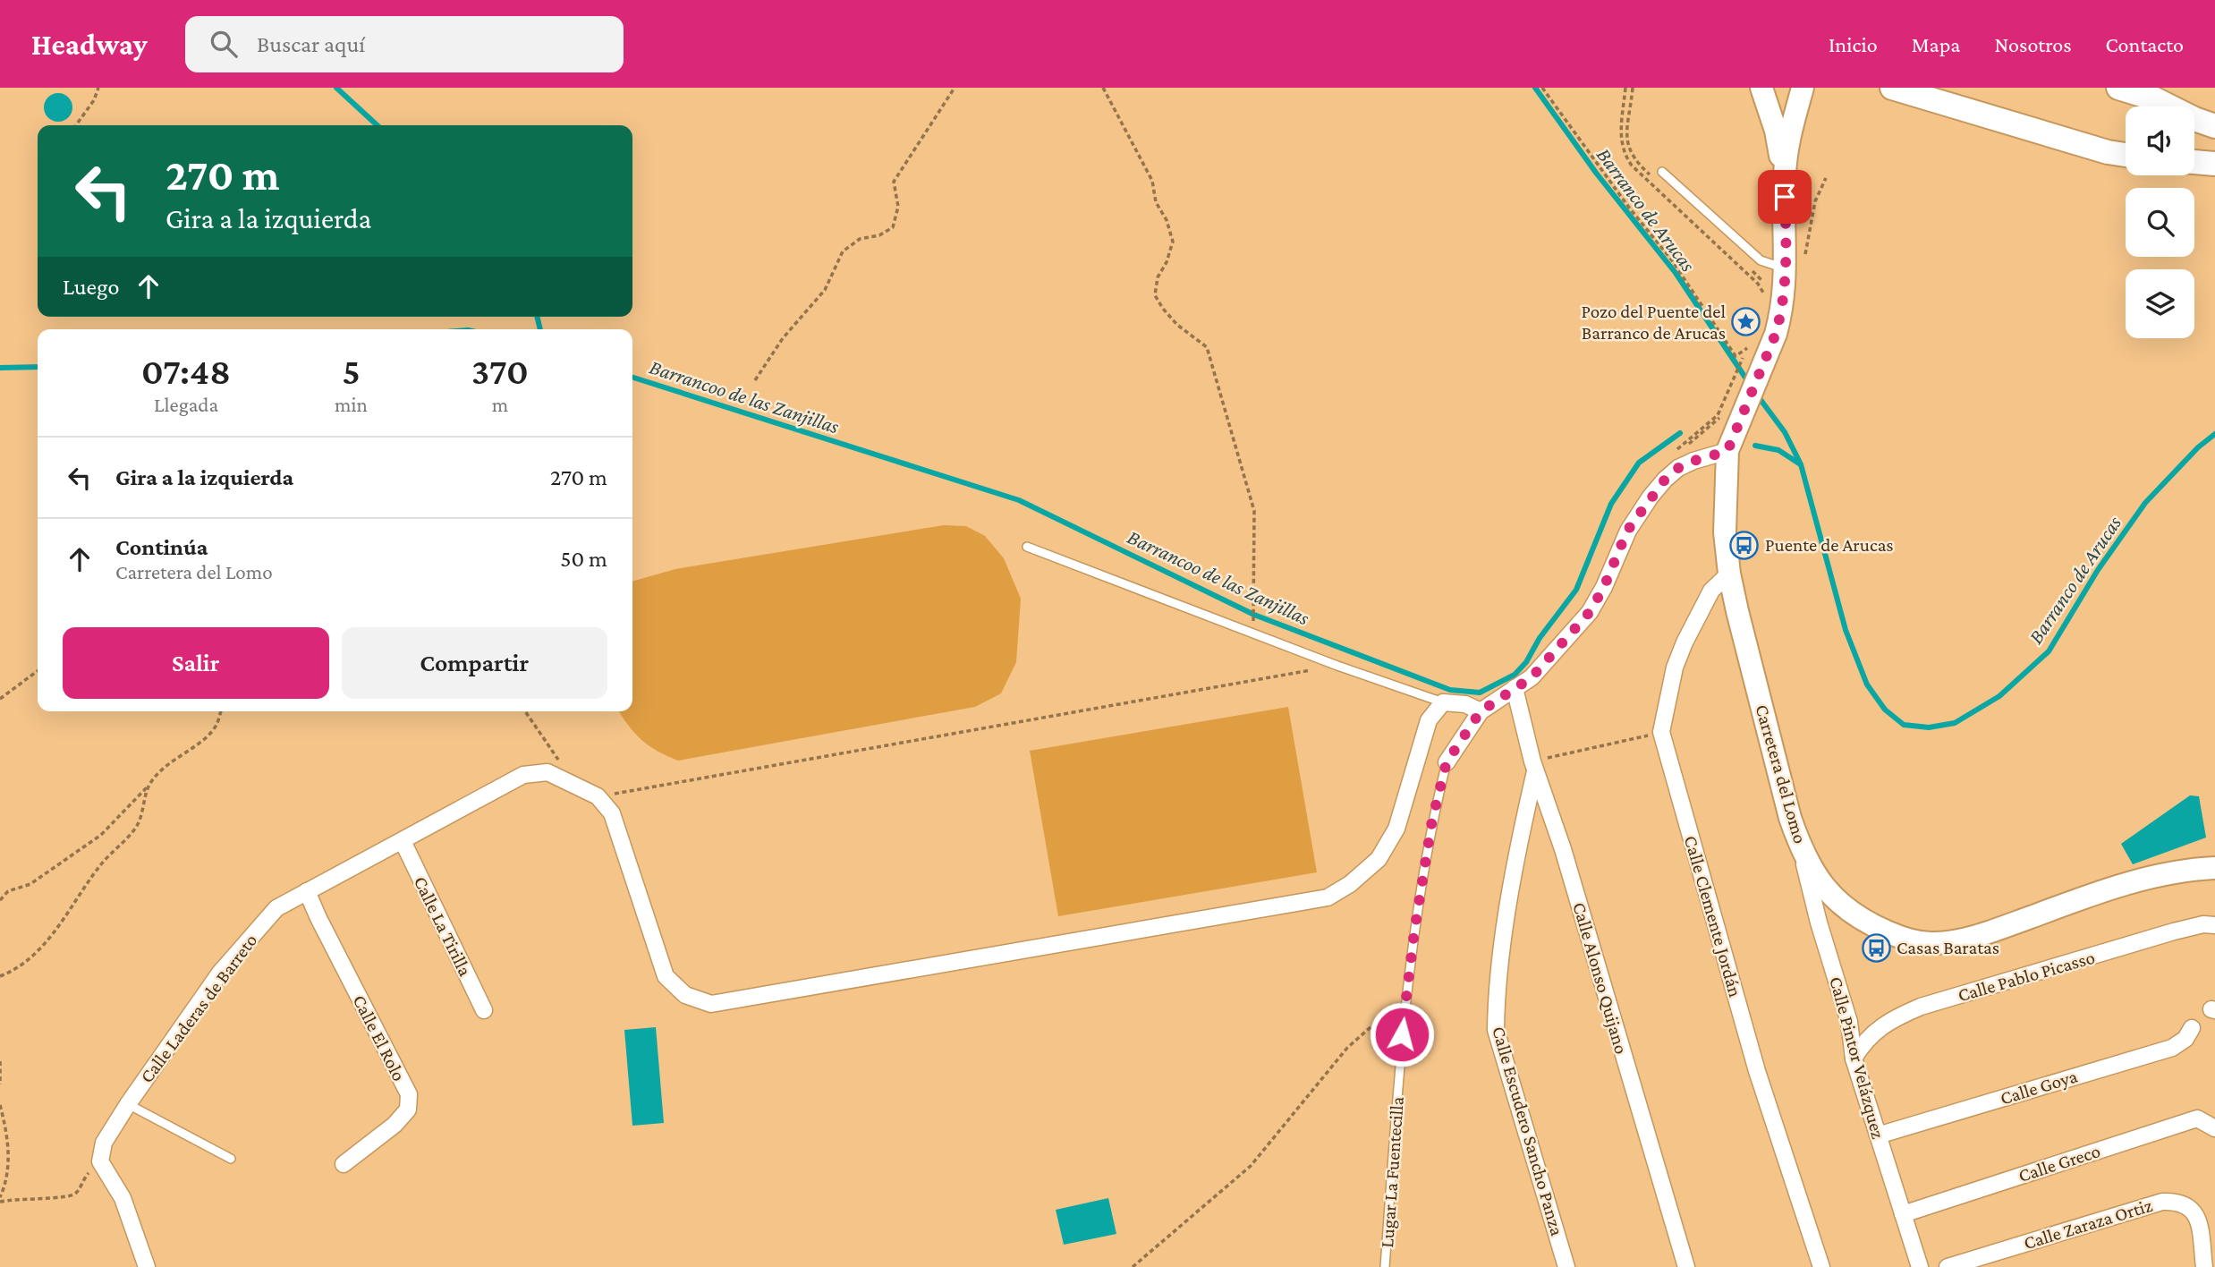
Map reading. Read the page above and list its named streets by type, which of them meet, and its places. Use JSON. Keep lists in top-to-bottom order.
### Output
{
  "streets": {
    "main road": ["Carretera del Lomo"],
    "street": [
      "Calle Clemente Jordán",
      "Calle La Tirilla",
      "Calle Pablo Picasso",
      "Calle Alonso Quijano",
      "Calle Laderas de Barreto",
      "Calle El Rolo",
      "Calle Pintor Velázquez",
      "Calle Goya",
      "Calle Escudero Sancho Panza",
      "Calle Greco",
      "Lugar La Fuentecilla",
      "Calle Zaraza Ortiz"
    ]
  },
  "crossings": [
    ["Carretera del Lomo", "Calle Clemente Jordán"],
    ["Carretera del Lomo", "Calle Pintor Velázquez"],
    ["Carretera del Lomo", "Lugar La Fuentecilla"],
    ["Calle La Tirilla", "Calle Laderas de Barreto"],
    ["Calle Pablo Picasso", "Calle Pintor Velázquez"],
    ["Calle Alonso Quijano", "Calle Escudero Sancho Panza"],
    ["Calle Alonso Quijano", "Lugar La Fuentecilla"],
    ["Calle Laderas de Barreto", "Calle El Rolo"],
    ["Calle Pintor Velázquez", "Calle Goya"],
    ["Calle Pintor Velázquez", "Calle Greco"]
  ],
  "water": ["Barranco de Arucas", "Barrancoo de las Zanjillas"],
  "places": {
    "place": ["Pozo del Puente del Barranco de Arucas"],
    "bus stop": ["Puente de Arucas", "Casas Baratas"]
  },
  "page": {
    "header": "Headway",
    "search": "Buscar aquí",
    "nav": [
      "Inicio",
      "Mapa",
      "Nosotros",
      "Contacto"
    ],
    "turn": ["270 m", "Gira a la izquierda"],
    "then": "Luego",
    "eta": [
      "07:48",
      "Llegada",
      "5",
      "min",
      "370",
      "m"
    ],
    "list": [
      {
        "name": "Gira a la izquierda",
        "value": "270 m"
      },
      {
        "name": "Continúa",
        "note": "Carretera del Lomo",
        "value": "50 m"
      }
    ],
    "buttons": ["Salir", "Compartir"]
  }
}
